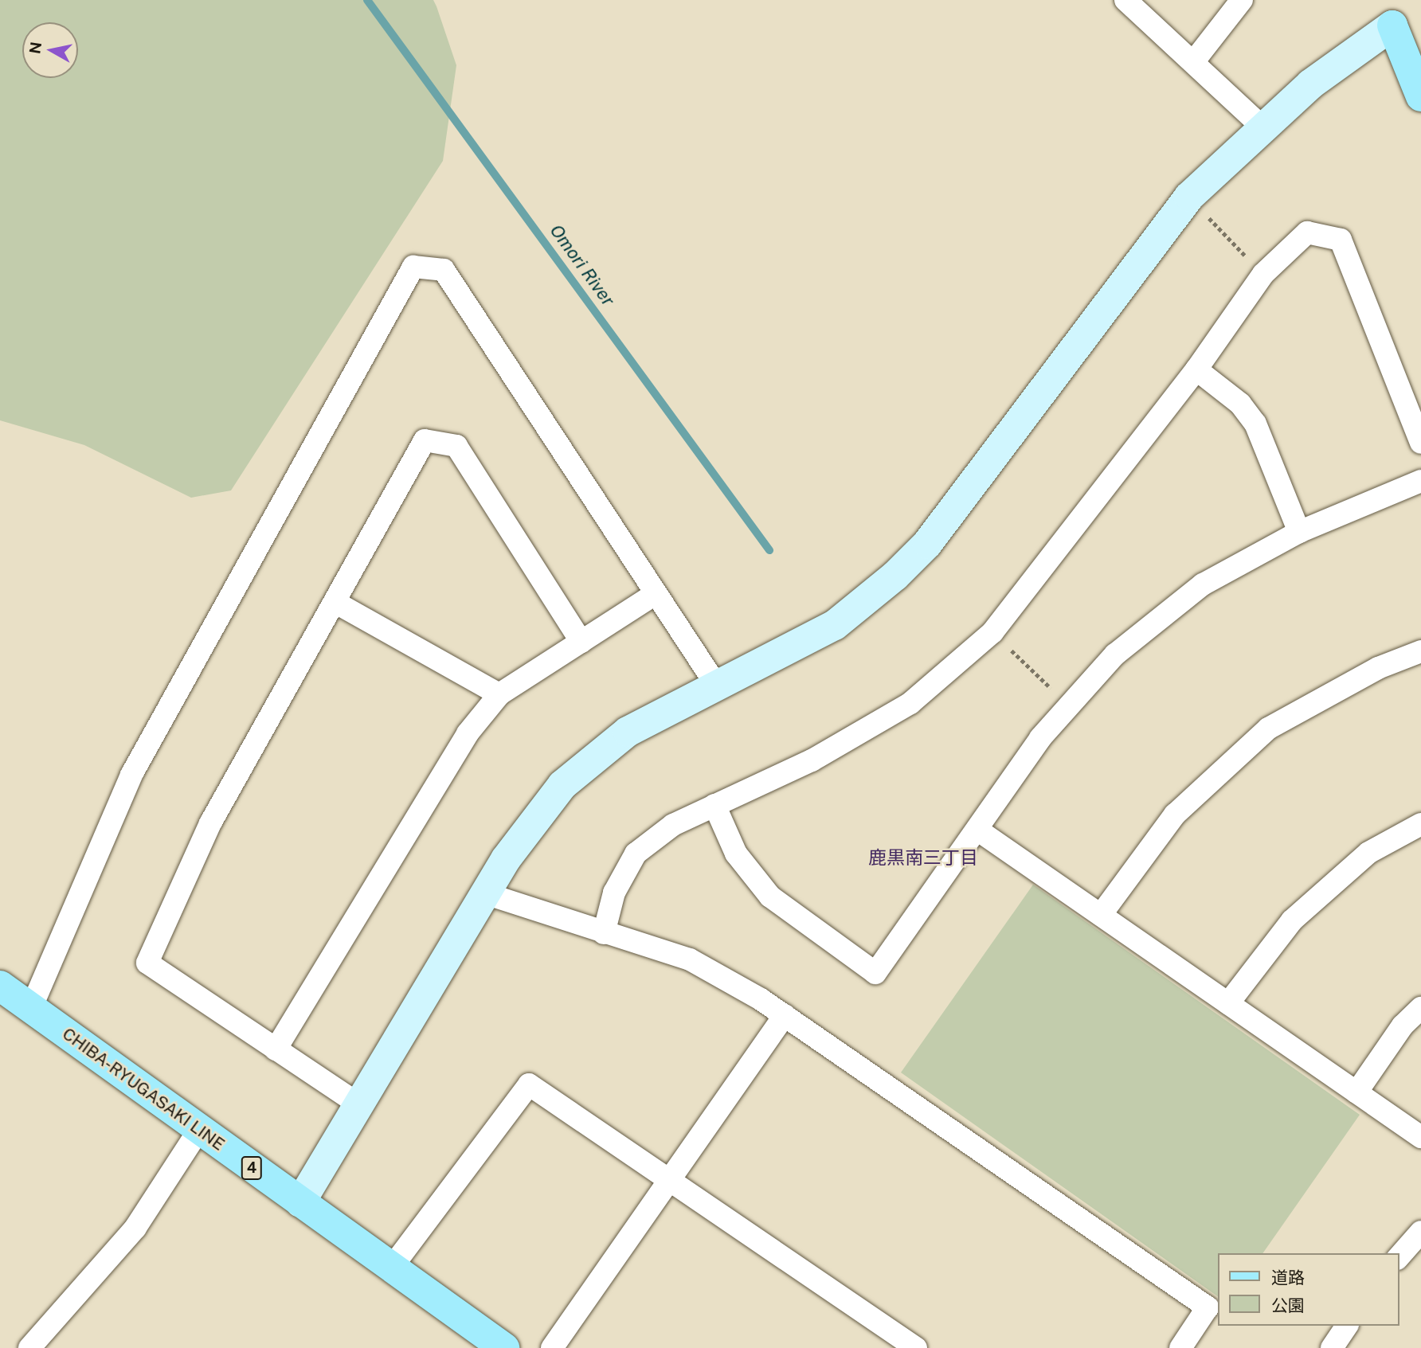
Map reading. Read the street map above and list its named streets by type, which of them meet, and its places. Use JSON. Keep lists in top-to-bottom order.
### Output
{
  "streets": {
    "main road": ["CHIBA-RYUGASAKI LINE", "4"]
  },
  "districts": ["鹿黒南三丁目"],
  "water": ["Omori River"],
  "legend": ["道路", "公園"],
  "north": "left"
}
